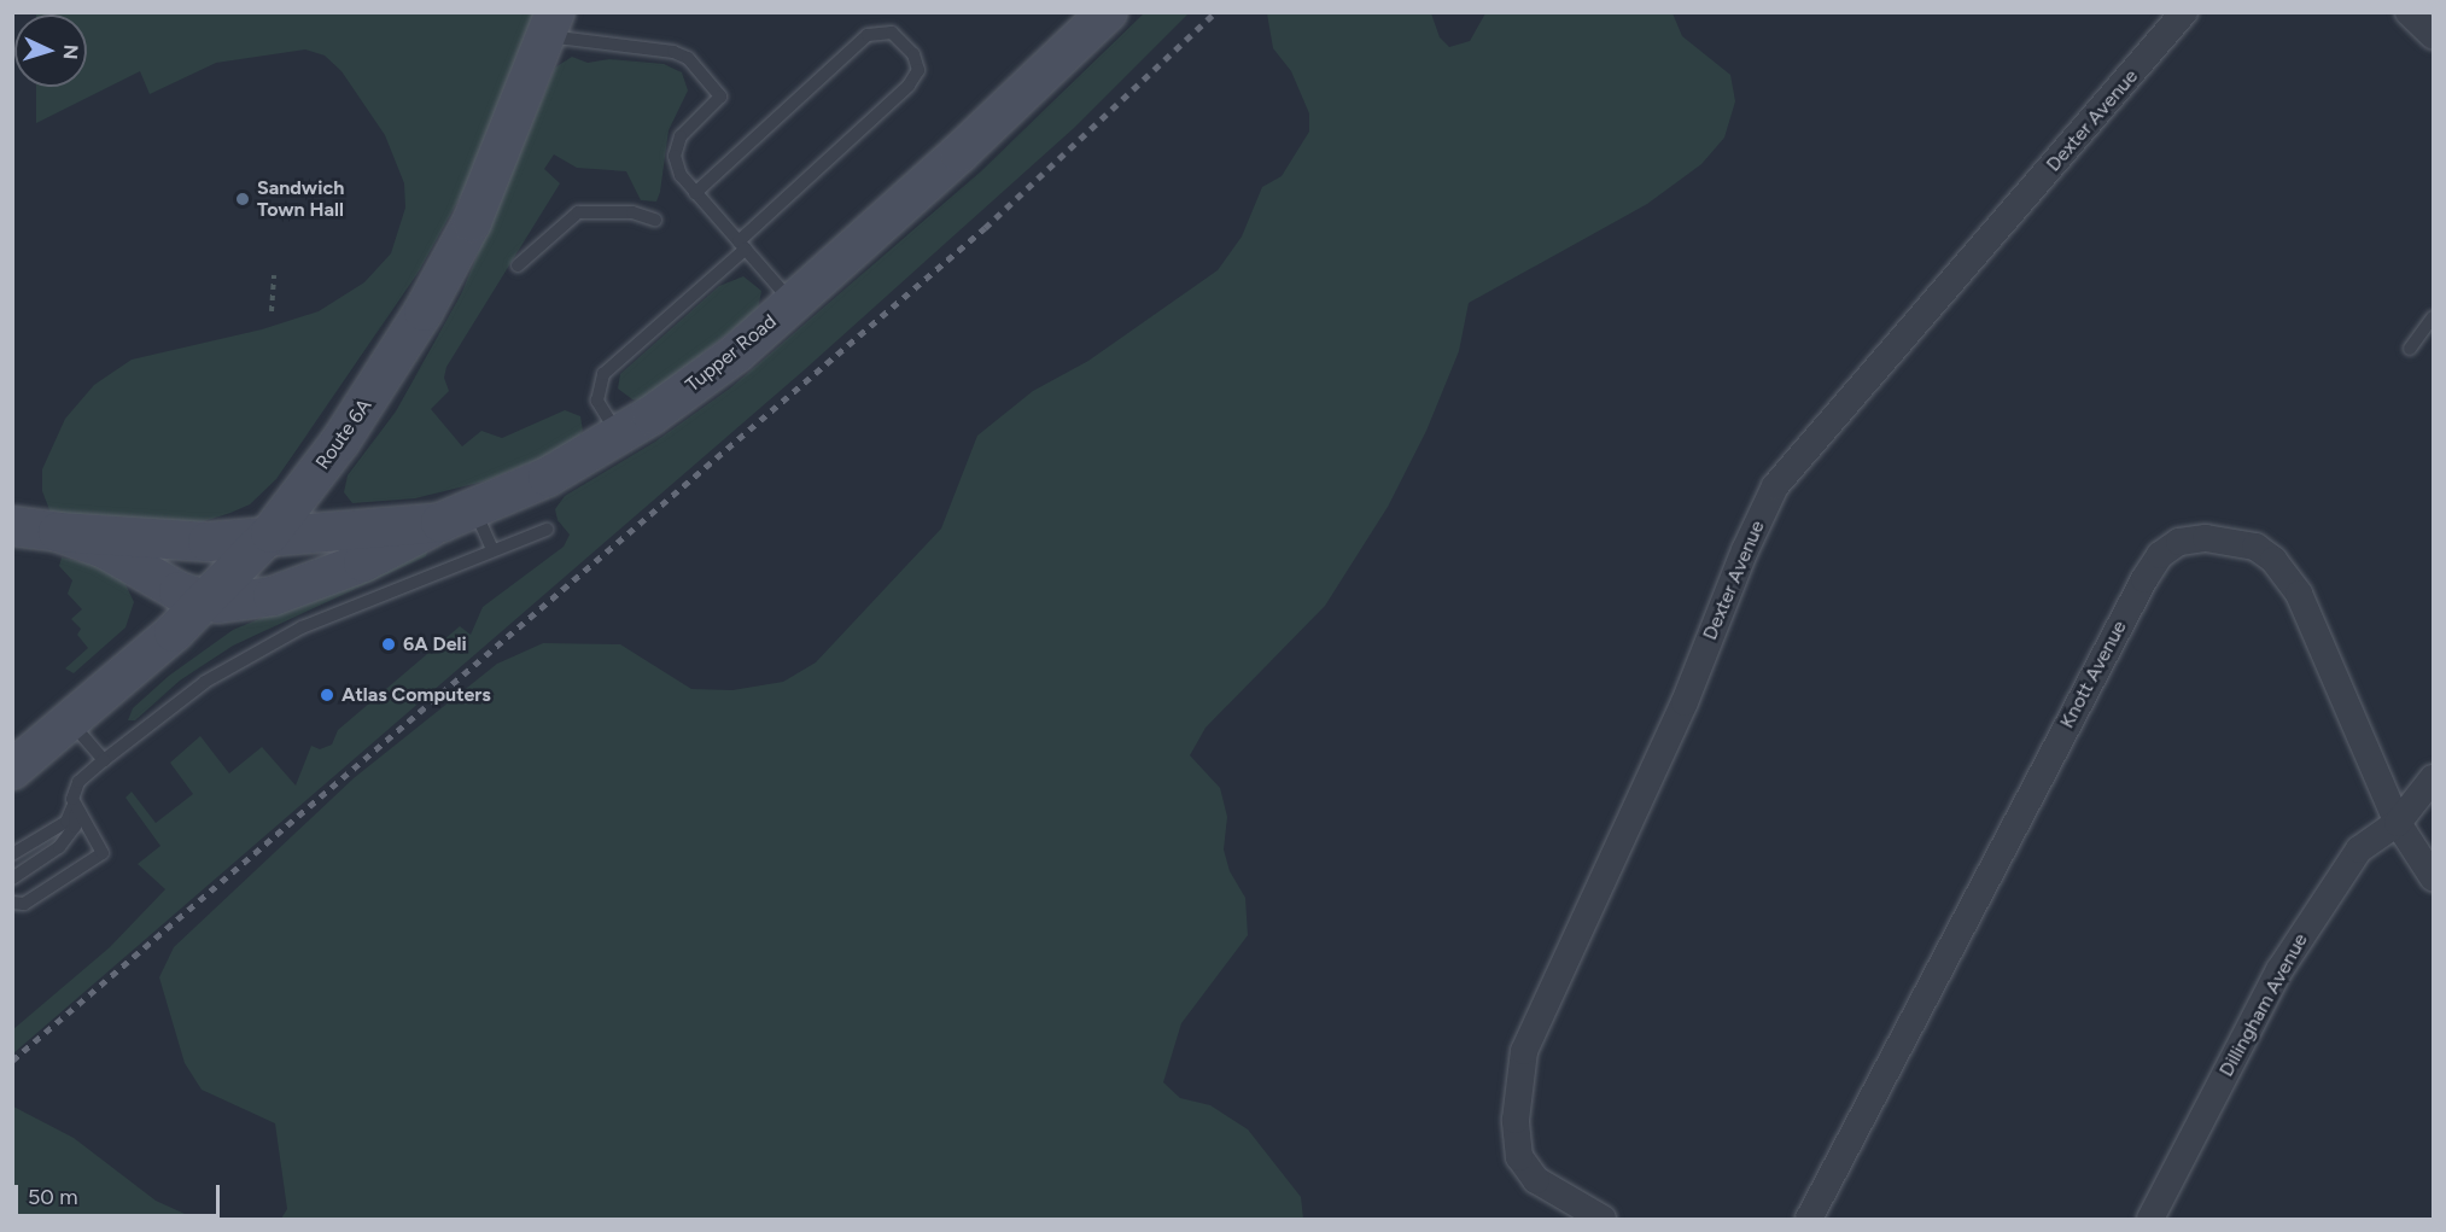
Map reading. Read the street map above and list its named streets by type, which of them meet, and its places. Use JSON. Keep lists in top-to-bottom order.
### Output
{
  "streets": {
    "main road": ["Tupper Road", "Route 6A"],
    "street": ["Dexter Avenue", "Knott Avenue", "Dillingham Avenue"]
  },
  "crossings": [
    ["Tupper Road", "Route 6A"],
    ["Knott Avenue", "Dillingham Avenue"]
  ],
  "places": ["Sandwich Town Hall", "6A Deli", "Atlas Computers"],
  "scale_bar": "50 m",
  "north": "right"
}
